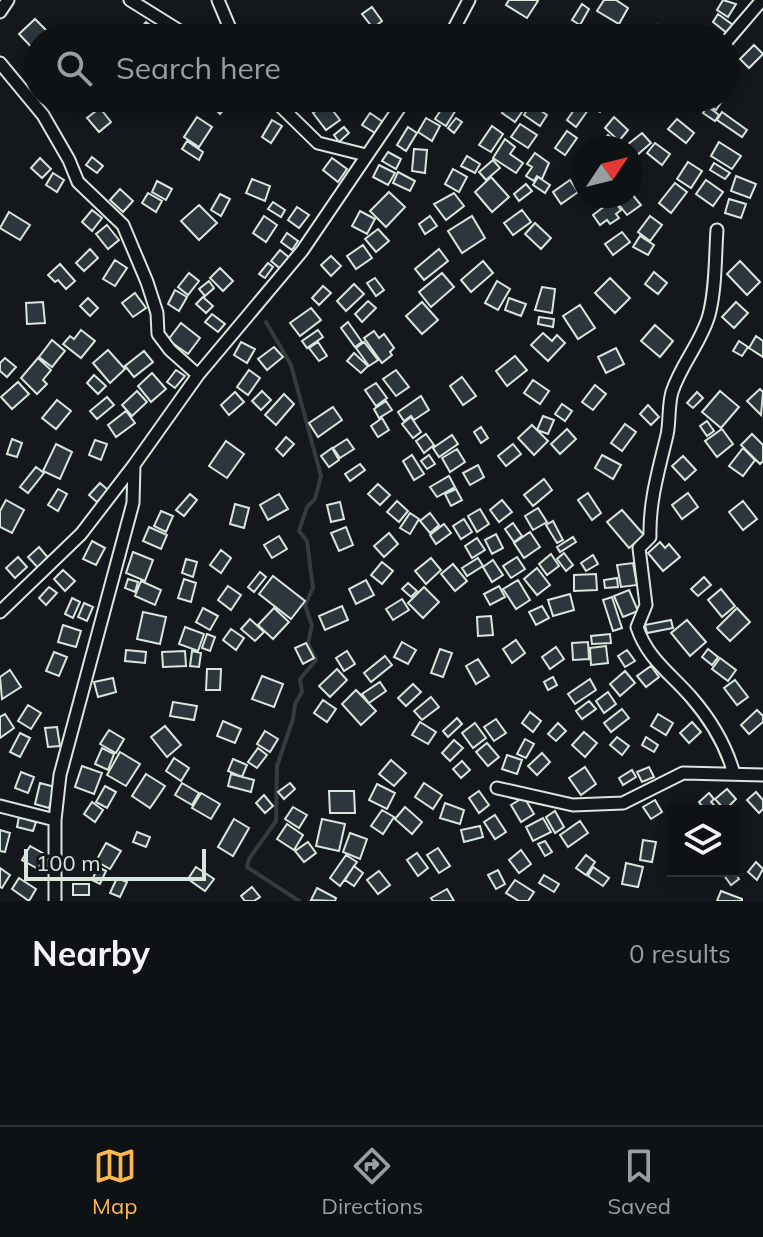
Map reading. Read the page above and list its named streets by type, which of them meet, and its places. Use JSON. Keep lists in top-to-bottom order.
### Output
{
  "scale_bar": "100 m",
  "north": "top right",
  "page": {
    "search": "Search here",
    "scale": "100 m",
    "heading": ["Nearby", "0 results"],
    "nav": ["Map", "Directions", "Saved"]
  }
}
